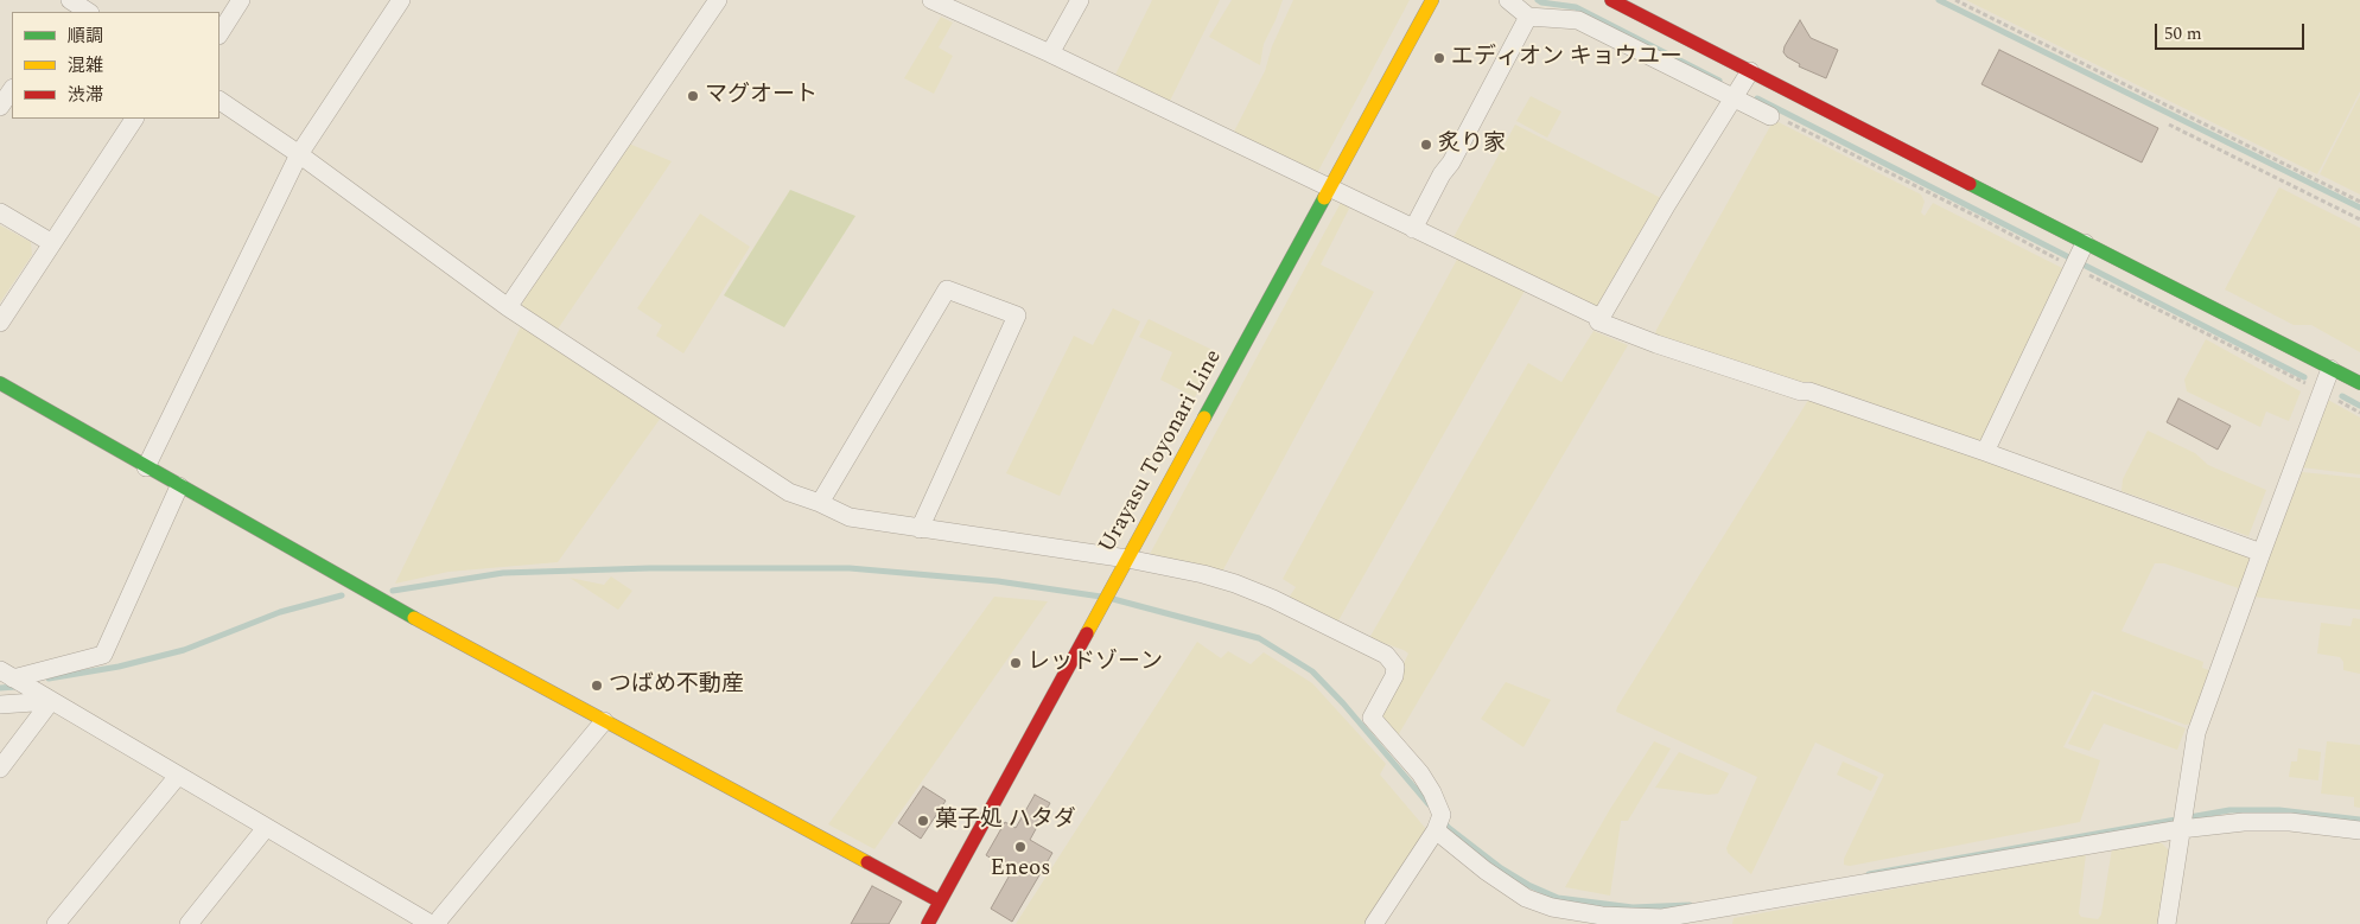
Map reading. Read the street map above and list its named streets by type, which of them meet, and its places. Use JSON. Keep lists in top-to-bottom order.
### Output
{
  "streets": {
    "street": ["Urayasu Toyonari Line"]
  },
  "places": [
    "エディオン キョウユー",
    "マグオート",
    "炙り家",
    "レッドゾーン",
    "つばめ不動産",
    "菓子処 ハタダ",
    "Eneos"
  ],
  "legend": ["順調", "混雑", "渋滞"],
  "scale_bar": "50 m"
}
